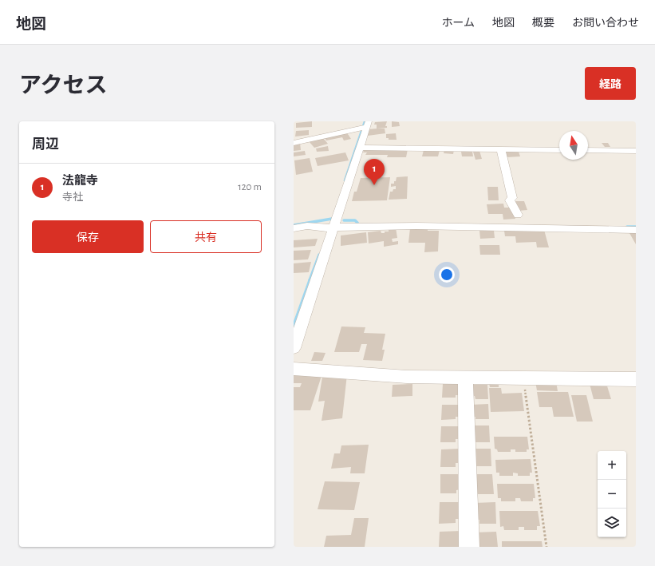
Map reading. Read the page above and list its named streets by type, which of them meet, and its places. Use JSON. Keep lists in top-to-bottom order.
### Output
{
  "north": "top",
  "page": {
    "header": "地図",
    "nav": [
      "ホーム",
      "地図",
      "概要",
      "お問い合わせ"
    ],
    "title": "アクセス",
    "buttons": [
      "経路",
      ["保存", "共有"]
    ],
    "heading": "周辺",
    "pins": "1",
    "list": [
      {
        "mark": "1",
        "name": "法龍寺",
        "note": "寺社",
        "value": "120 m"
      }
    ],
    "map_buttons": ["+", "−"]
  }
}
